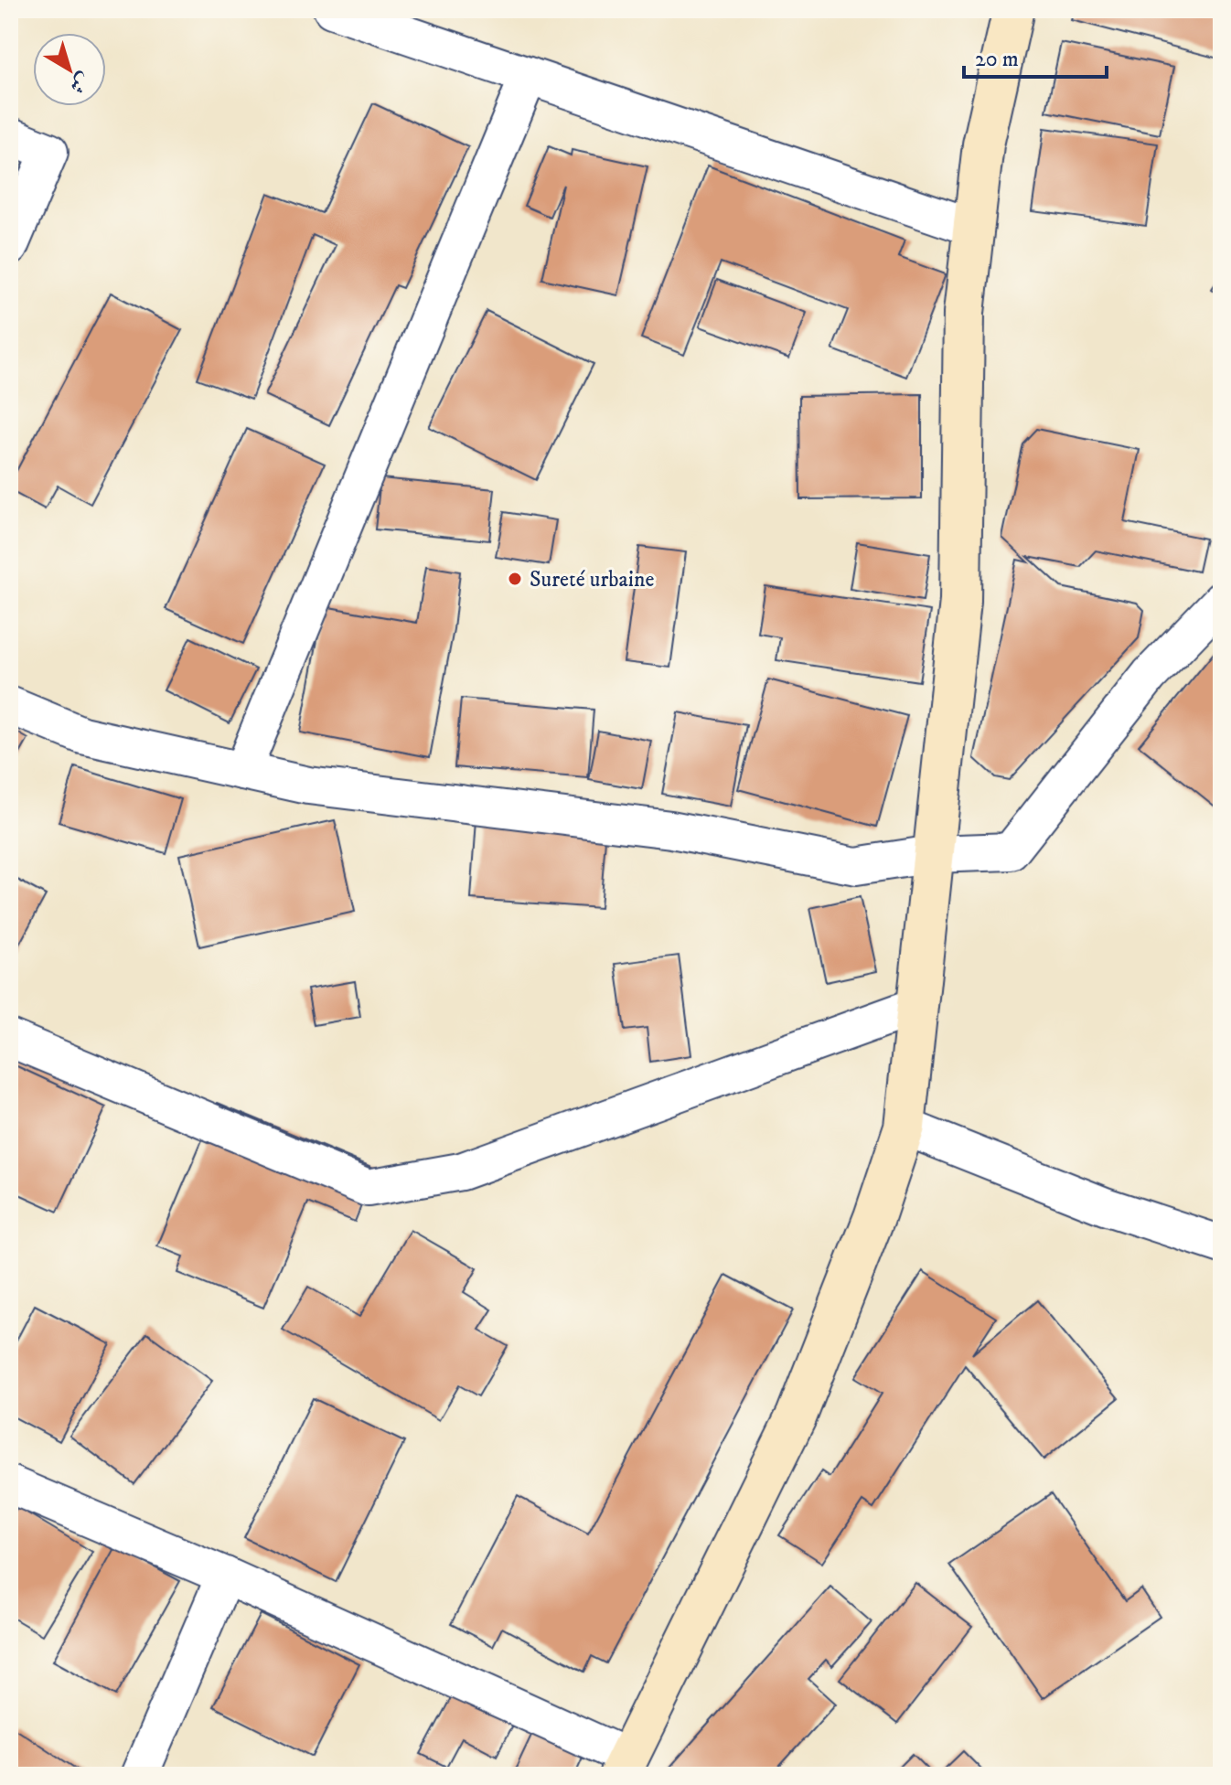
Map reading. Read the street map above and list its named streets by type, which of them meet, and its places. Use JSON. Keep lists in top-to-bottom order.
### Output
{
  "places": ["Sureté urbaine"],
  "scale_bar": "20 m",
  "north": "bottom right"
}
